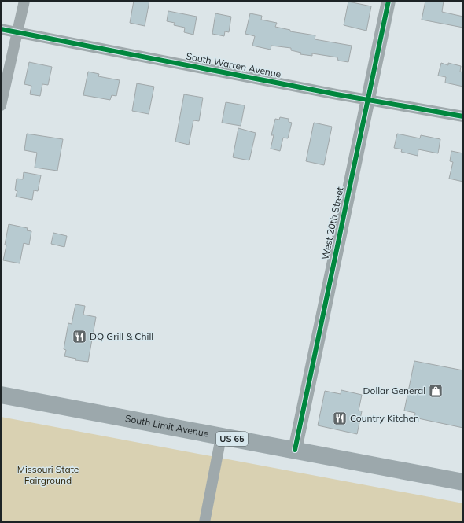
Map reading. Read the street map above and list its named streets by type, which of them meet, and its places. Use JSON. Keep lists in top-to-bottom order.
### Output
{
  "streets": {
    "highway": ["South Limit Avenue", "US 65"],
    "street": ["South Warren Avenue", "West 20th Street"]
  },
  "crossings": [
    ["South Warren Avenue", "West 20th Street"],
    ["West 20th Street", "South Limit Avenue"]
  ],
  "parks": ["Missouri State Fairground"],
  "places": {
    "restaurant": ["DQ Grill & Chill", "Country Kitchen"],
    "shop": ["Dollar General"]
  }
}
